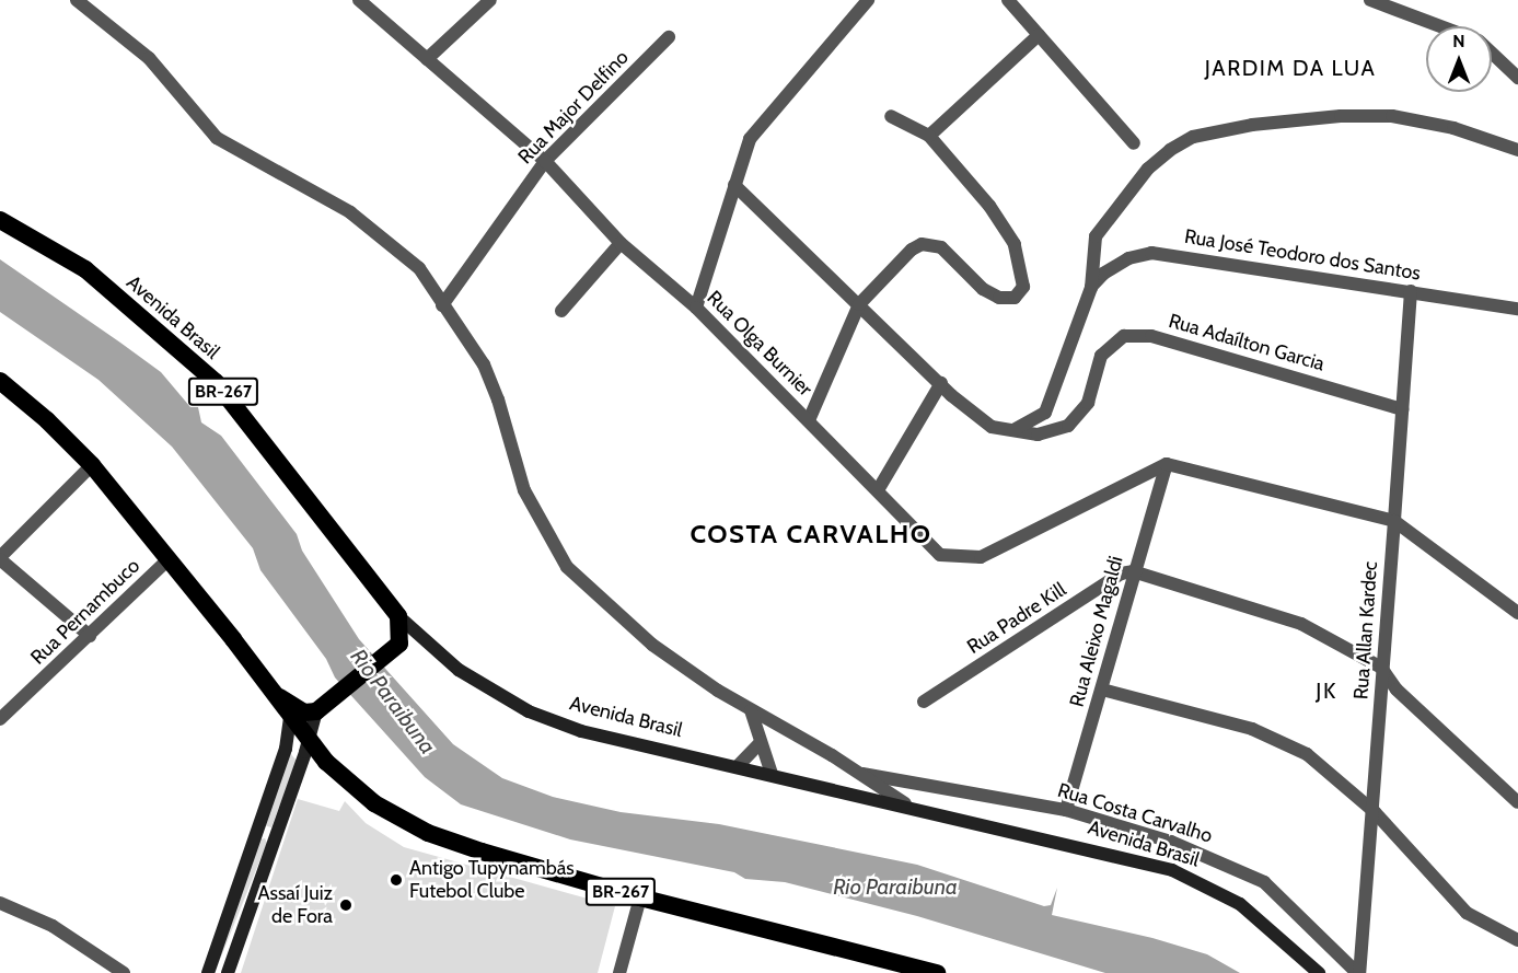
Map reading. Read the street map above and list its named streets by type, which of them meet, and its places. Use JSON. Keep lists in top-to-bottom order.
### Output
{
  "streets": {
    "highway": ["Avenida Brasil", "BR-267"],
    "street": [
      "Rua Major Delfino",
      "Rua José Teodoro dos Santos",
      "Rua Adaílton Garcia",
      "Rua Olga Burnier",
      "Rua Pernambuco",
      "Rua Padre Kill",
      "Rua Allan Kardec",
      "Rua Aleixo Magaldi",
      "Rua Costa Carvalho"
    ]
  },
  "crossings": [
    ["Rua Major Delfino", "Rua Olga Burnier"],
    ["Rua Major Delfino", "Rua Costa Carvalho"],
    ["Rua José Teodoro dos Santos", "Rua Allan Kardec"],
    ["Avenida Brasil", "Rua Costa Carvalho"],
    ["Rua Adaílton Garcia", "Rua Allan Kardec"],
    ["Rua Olga Burnier", "Rua Aleixo Magaldi"],
    ["BR-267", "Rua Pernambuco"],
    ["Rua Padre Kill", "Rua Aleixo Magaldi"],
    ["Rua Allan Kardec", "Rua Costa Carvalho"],
    ["Rua Aleixo Magaldi", "Rua Costa Carvalho"]
  ],
  "districts": ["JARDIM DA LUA", "COSTA CARVALHO", "JK"],
  "water": ["Rio Paraibuna"],
  "places": ["Antigo Tupynambás Futebol Clube", "Assaí Juiz de Fora"],
  "north": "top"
}
